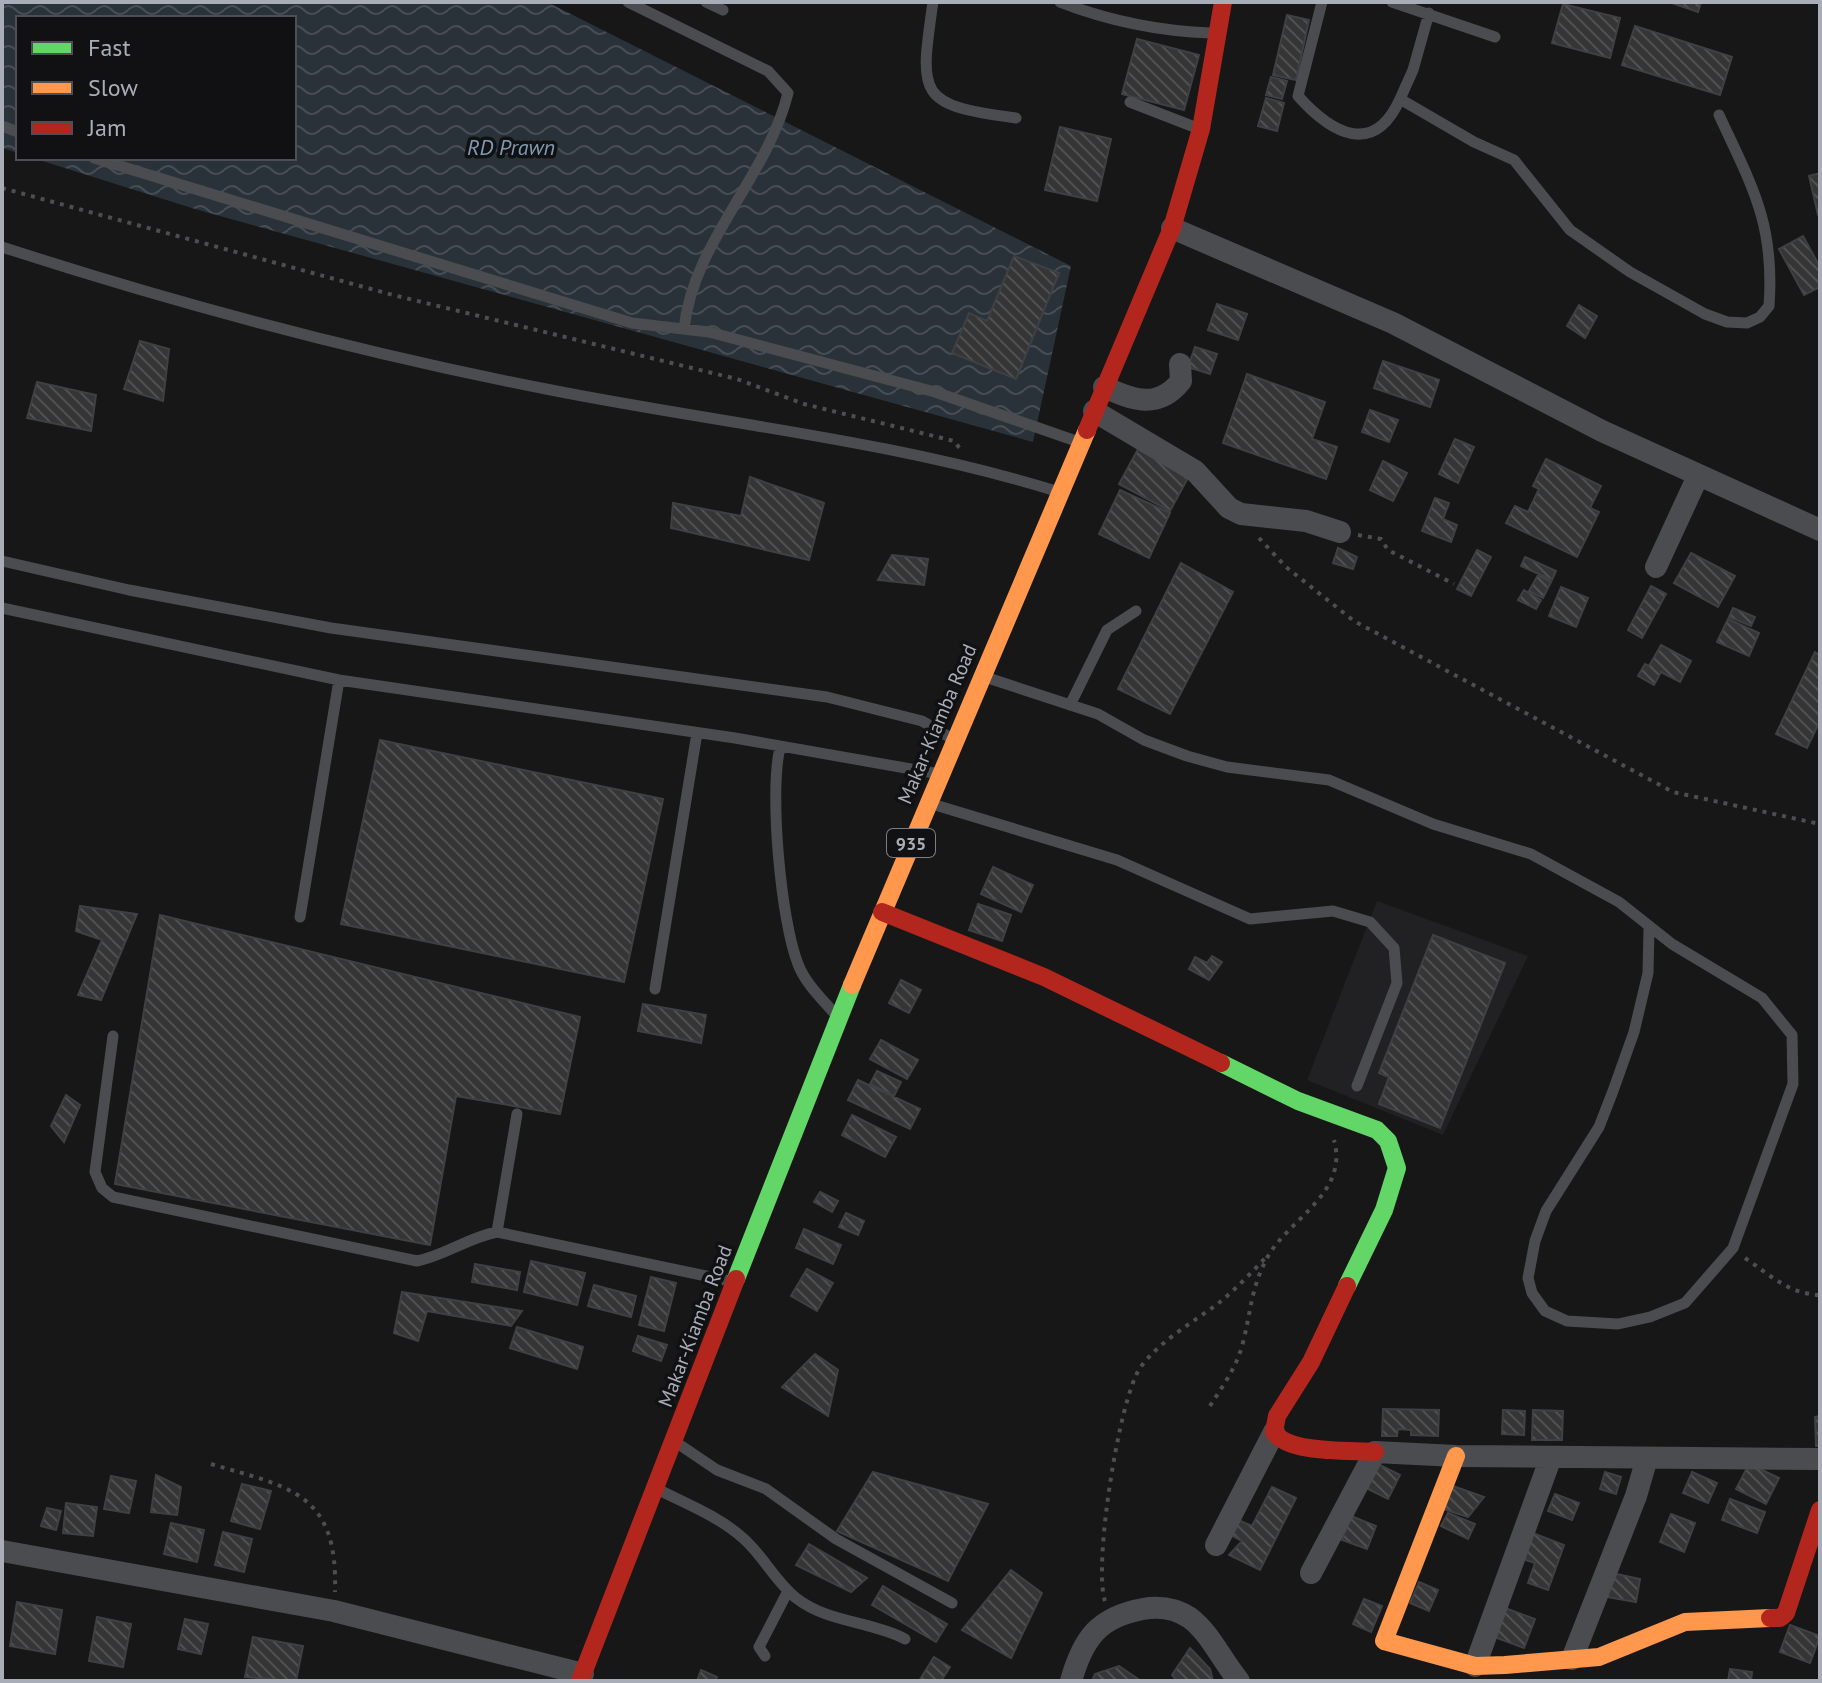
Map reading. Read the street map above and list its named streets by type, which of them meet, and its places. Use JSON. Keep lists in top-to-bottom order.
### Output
{
  "streets": {
    "main road": ["Makar-Kiamba Road", "935"]
  },
  "water": ["RD Prawn"],
  "legend": ["Fast", "Slow", "Jam"]
}
